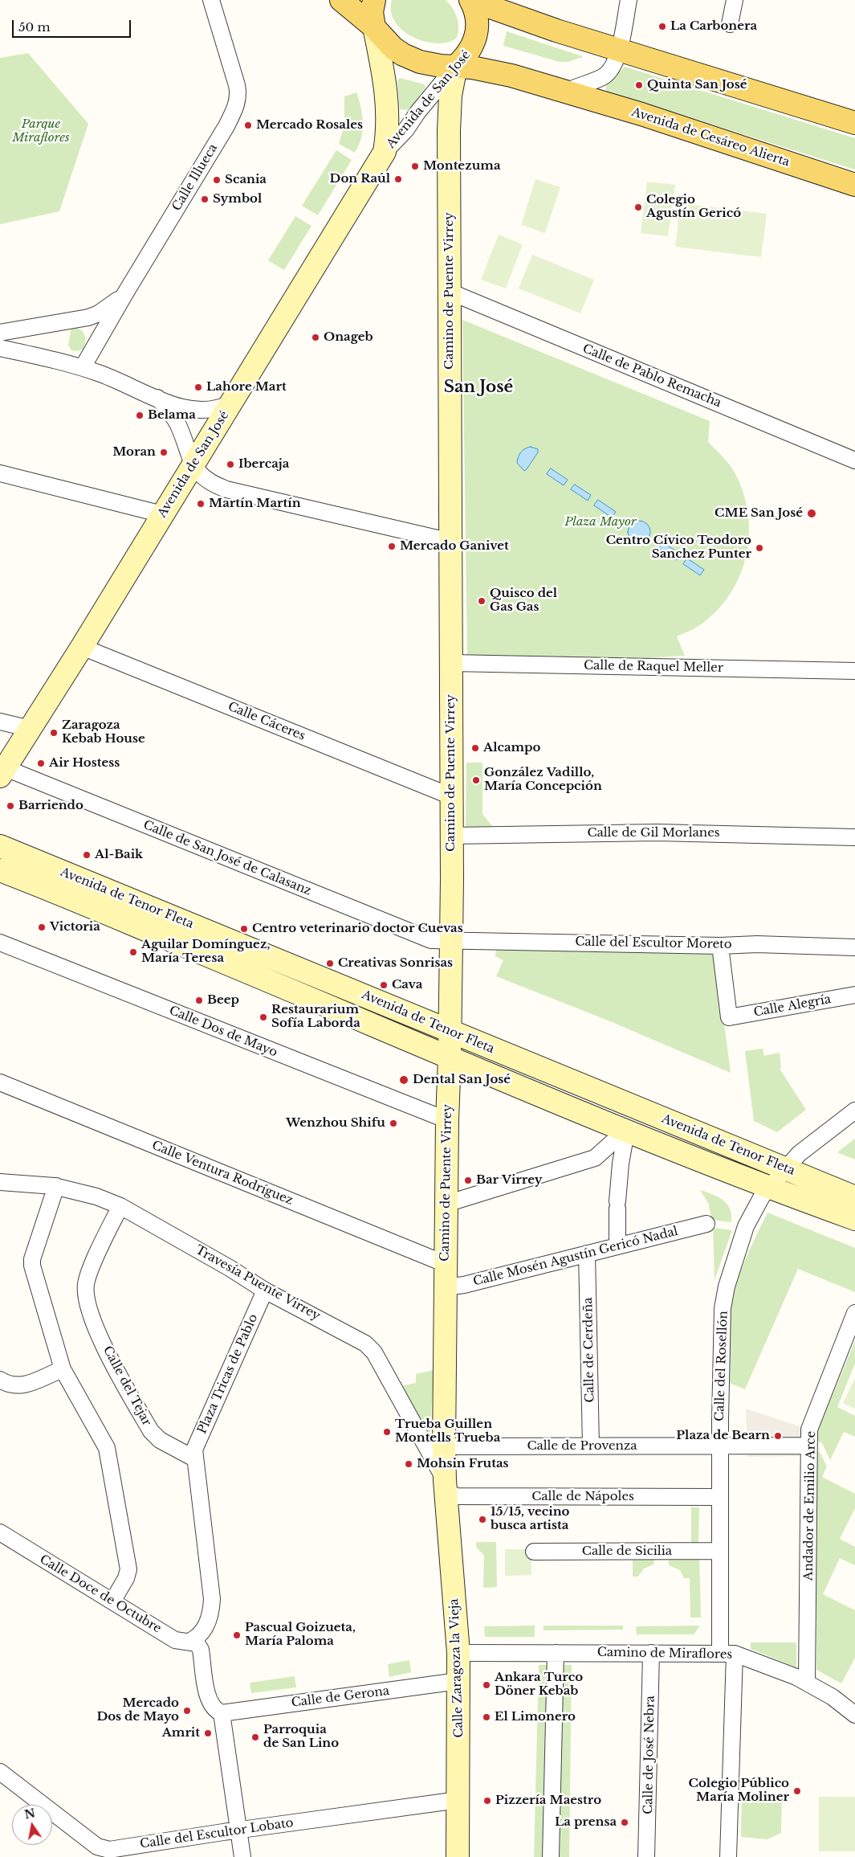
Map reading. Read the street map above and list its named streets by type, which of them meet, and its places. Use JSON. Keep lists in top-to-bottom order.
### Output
{
  "streets": {
    "main road": [
      "Avenida de San José",
      "Avenida de Cesáreo Alierta",
      "Camino de Puente Virrey",
      "Avenida de Tenor Fleta",
      "Calle Zaragoza la Vieja"
    ],
    "street": [
      "Calle Illueca",
      "Calle de Pablo Remacha",
      "Calle de Raquel Meller",
      "Calle Cáceres",
      "Calle de Gil Morlanes",
      "Calle de San José de Calasanz",
      "Calle del Escultor Moreto",
      "Calle Alegría",
      "Calle Dos de Mayo",
      "Calle Ventura Rodríguez",
      "Calle Mosén Agustín Gericó Nadal",
      "Travesía Puente Virrey",
      "Calle de Cerdeña",
      "Calle del Rosellón",
      "Plaza Tricas de Pablo",
      "Calle del Tejar",
      "Calle de Provenza",
      "Calle de Nápoles",
      "Andador de Emilio Arce",
      "Calle de Sicilia",
      "Calle Doce de Octubre",
      "Camino de Miraflores",
      "Calle de Gerona",
      "Calle de José Nebra",
      "Calle del Escultor Lobato"
    ]
  },
  "crossings": [
    ["Avenida de San José", "Avenida de Cesáreo Alierta"],
    ["Avenida de San José", "Camino de Puente Virrey"],
    ["Avenida de San José", "Calle Cáceres"],
    ["Avenida de San José", "Calle de San José de Calasanz"],
    ["Avenida de Cesáreo Alierta", "Camino de Puente Virrey"],
    ["Camino de Puente Virrey", "Calle de Pablo Remacha"],
    ["Camino de Puente Virrey", "Calle de Raquel Meller"],
    ["Camino de Puente Virrey", "Calle Cáceres"],
    ["Camino de Puente Virrey", "Calle de Gil Morlanes"],
    ["Camino de Puente Virrey", "Calle de San José de Calasanz"],
    ["Camino de Puente Virrey", "Avenida de Tenor Fleta"],
    ["Camino de Puente Virrey", "Calle del Escultor Moreto"],
    ["Camino de Puente Virrey", "Calle Dos de Mayo"],
    ["Camino de Puente Virrey", "Calle Ventura Rodríguez"],
    ["Camino de Puente Virrey", "Calle Mosén Agustín Gericó Nadal"],
    ["Camino de Puente Virrey", "Travesía Puente Virrey"],
    ["Camino de Puente Virrey", "Calle de Provenza"],
    ["Camino de Puente Virrey", "Calle de Nápoles"],
    ["Camino de Puente Virrey", "Calle Zaragoza la Vieja"],
    ["Calle de San José de Calasanz", "Calle del Escultor Moreto"],
    ["Avenida de Tenor Fleta", "Calle del Rosellón"],
    ["Calle del Escultor Moreto", "Calle Alegría"],
    ["Calle Mosén Agustín Gericó Nadal", "Calle de Cerdeña"],
    ["Travesía Puente Virrey", "Plaza Tricas de Pablo"],
    ["Travesía Puente Virrey", "Calle del Tejar"],
    ["Travesía Puente Virrey", "Calle de Nápoles"],
    ["Travesía Puente Virrey", "Calle Zaragoza la Vieja"],
    ["Calle de Cerdeña", "Calle de Provenza"],
    ["Calle del Rosellón", "Calle de Provenza"],
    ["Calle del Rosellón", "Calle de Nápoles"],
    ["Calle del Rosellón", "Calle de Sicilia"],
    ["Calle del Rosellón", "Camino de Miraflores"],
    ["Plaza Tricas de Pablo", "Calle del Tejar"],
    ["Calle de Provenza", "Andador de Emilio Arce"],
    ["Calle de Nápoles", "Calle Zaragoza la Vieja"],
    ["Andador de Emilio Arce", "Camino de Miraflores"],
    ["Camino de Miraflores", "Calle Zaragoza la Vieja"],
    ["Camino de Miraflores", "Calle de José Nebra"],
    ["Calle Zaragoza la Vieja", "Calle de Gerona"],
    ["Calle Zaragoza la Vieja", "Calle del Escultor Lobato"]
  ],
  "districts": ["San José"],
  "parks": ["Parque Miraflores", "Plaza Mayor"],
  "places": [
    "La Carbonera",
    "Quinta San José",
    "Mercado Rosales",
    "Montezuma",
    "Don Raúl",
    "Scania",
    "Symbol",
    "Colegio Agustín Gericó",
    "Onageb",
    "Lahore Mart",
    "Belama",
    "Moran",
    "Ibercaja",
    "Martín Martín",
    "CME San José",
    "Mercado Ganivet",
    "Centro Cívico Teodoro Sanchez Punter",
    "Quisco del Gas Gas",
    "Zaragoza Kebab House",
    "Alcampo",
    "Air Hostess",
    "González Vadillo, María Concepción",
    "Barriendo",
    "Al-Baik",
    "Victoria",
    "Centro veterinario doctor Cuevas",
    "Aguilar Domínguez, María Teresa",
    "Creativas Sonrisas",
    "Cava",
    "Beep",
    "Restaurarium Sofía Laborda",
    "Dental San José",
    "Wenzhou Shifu",
    "Bar Virrey",
    "Trueba Guillen Montells Trueba",
    "Plaza de Bearn",
    "Mohsin Frutas",
    "15/15, vecino busca artista",
    "Pascual Goizueta, María Paloma",
    "Ankara Turco Döner Kebab",
    "Mercado Dos de Mayo",
    "El Limonero",
    "Amrit",
    "Parroquia de San Lino",
    "Colegio Público María Moliner",
    "Pizzería Maestro",
    "La prensa"
  ],
  "scale_bar": "50 m",
  "north": "top"
}
